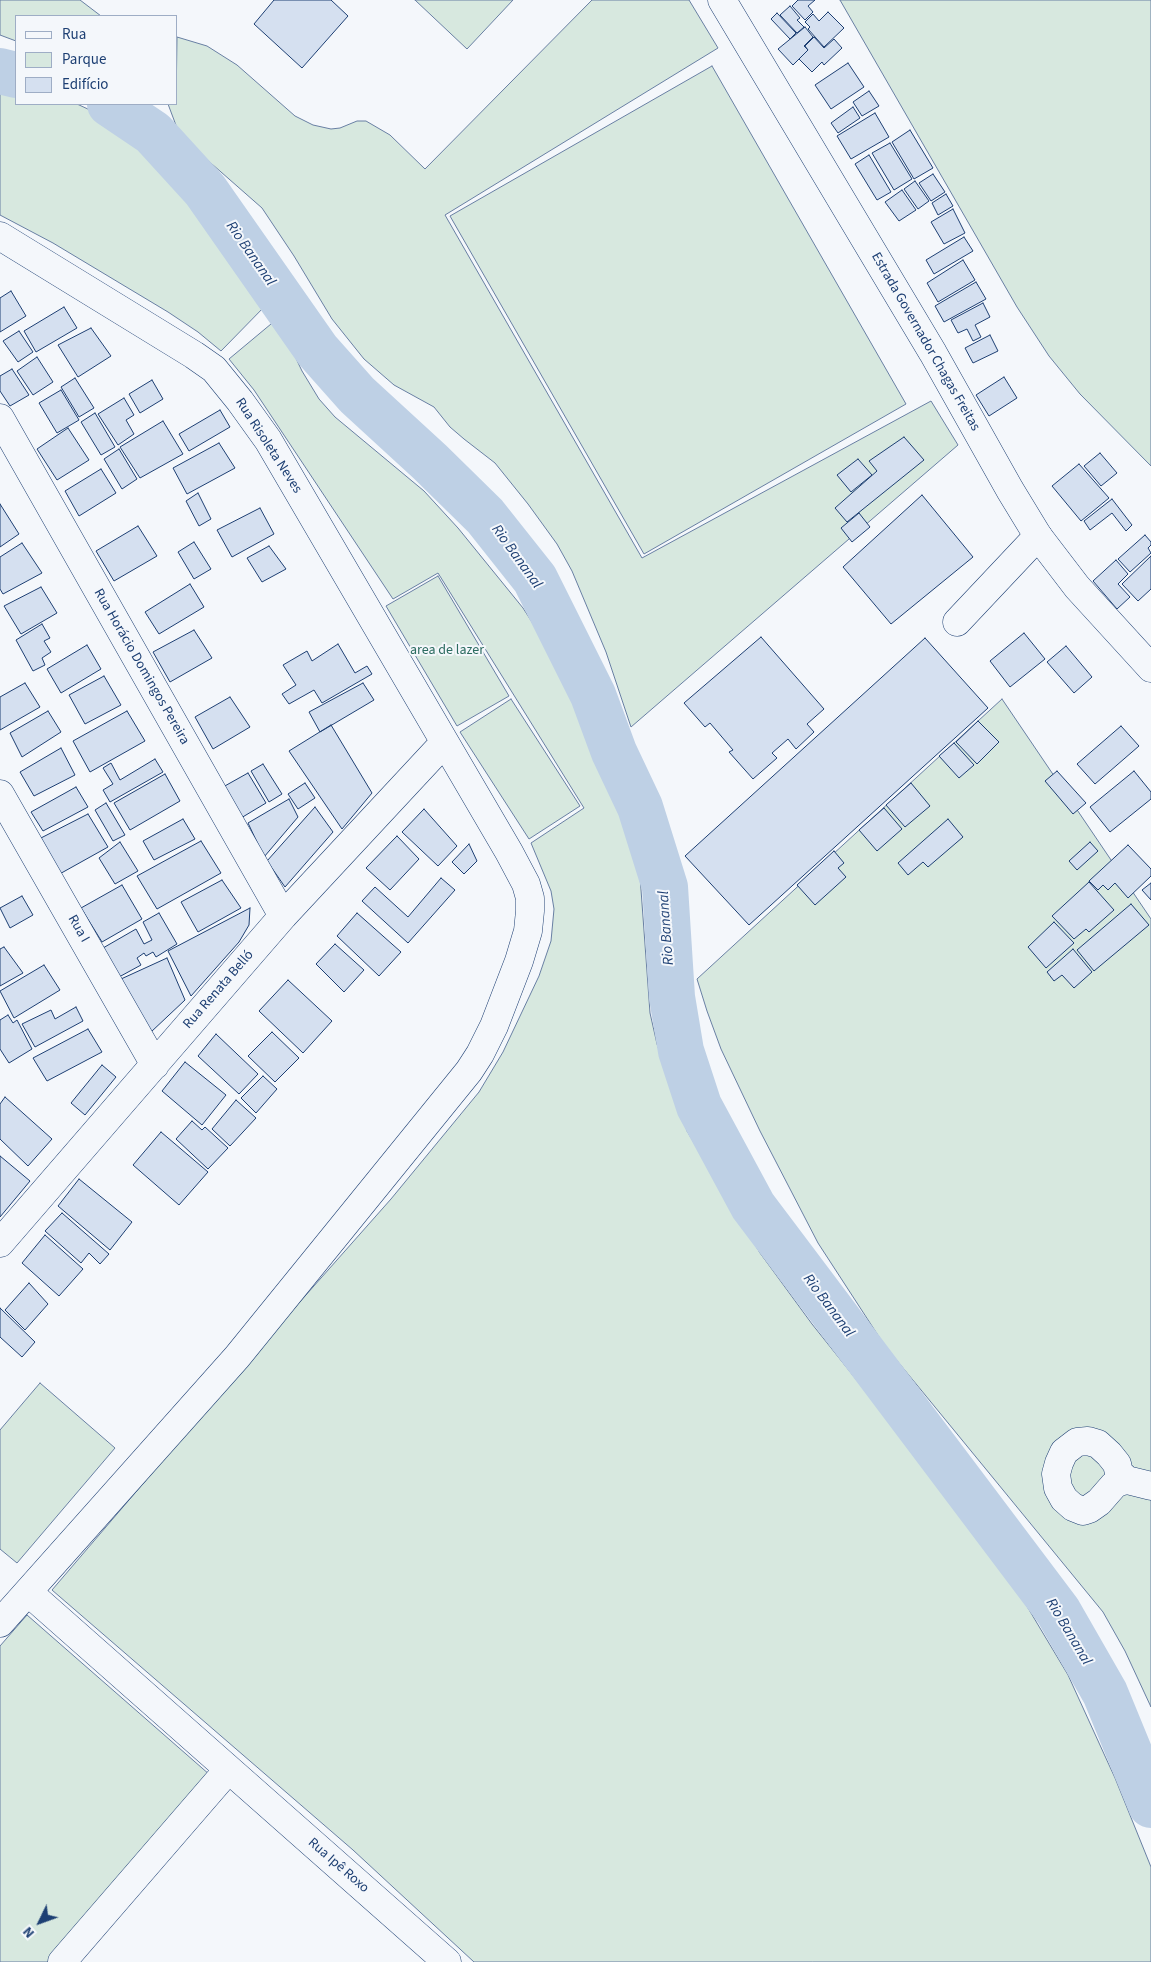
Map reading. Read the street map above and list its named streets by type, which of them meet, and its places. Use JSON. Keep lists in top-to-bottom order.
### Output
{
  "streets": {
    "street": [
      "Estrada Governador Chagas Freitas",
      "Rua Risoleta Neves",
      "Rua Horácio Domingos Pereira",
      "Rua I",
      "Rua Renata Belló",
      "Rua Ipê Roxo"
    ]
  },
  "crossings": [
    ["Rua Risoleta Neves", "Rua Renata Belló"],
    ["Rua Risoleta Neves", "Rua Ipê Roxo"],
    ["Rua Horácio Domingos Pereira", "Rua Renata Belló"],
    ["Rua I", "Rua Renata Belló"]
  ],
  "water": ["Rio Bananal"],
  "parks": ["area de lazer"],
  "legend": ["Rua", "Parque", "Edifício"],
  "north": "bottom left"
}
